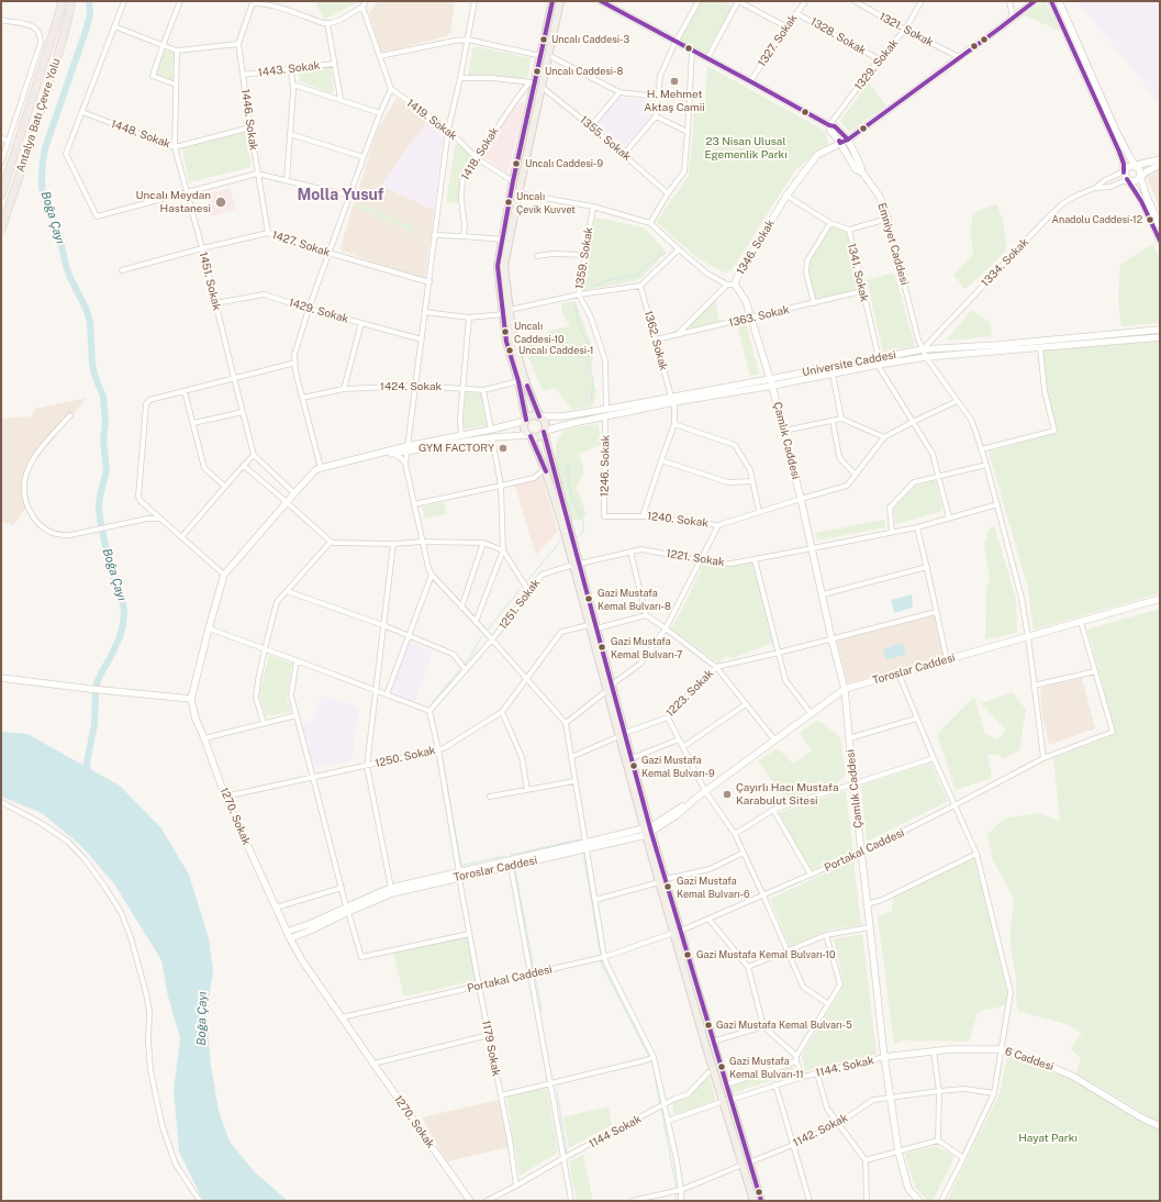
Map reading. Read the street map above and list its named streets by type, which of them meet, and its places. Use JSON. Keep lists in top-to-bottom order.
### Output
{
  "streets": {
    "highway": ["Antalya Batı Çevre Yolu"],
    "street": [
      "1321. Sokak",
      "1328. Sokak",
      "1327. Sokak",
      "1329. Sokak",
      "1443. Sokak",
      "1446. Sokak",
      "1419. Sokak",
      "1448. Sokak",
      "1355. Sokak",
      "1418. Sokak",
      "1427. Sokak",
      "Emniyet Caddesi",
      "1346. Sokak",
      "1359. Sokak",
      "1334. Sokak",
      "1341. Sokak",
      "1451. Sokak",
      "1429. Sokak",
      "1363. Sokak",
      "1362. Sokak",
      "Universite Caddesi",
      "1424. Sokak",
      "Çamlık Caddesi",
      "1246. Sokak",
      "1240. Sokak",
      "1221. Sokak",
      "1251. Sokak",
      "Toroslar Caddesi",
      "1223. Sokak",
      "1250. Sokak",
      "1270. Sokak",
      "Portakal Caddesi",
      "1179 Sokak",
      "6 Caddesi",
      "1144. Sokak",
      "1142. Sokak",
      "1144 Sokak"
    ]
  },
  "crossings": [
    ["1321. Sokak", "1329. Sokak"],
    ["1321. Sokak", "1346. Sokak"],
    ["1328. Sokak", "1327. Sokak"],
    ["1328. Sokak", "1329. Sokak"],
    ["1327. Sokak", "Emniyet Caddesi"],
    ["1329. Sokak", "Emniyet Caddesi"],
    ["1443. Sokak", "1446. Sokak"],
    ["1446. Sokak", "1448. Sokak"],
    ["1446. Sokak", "1427. Sokak"],
    ["1419. Sokak", "1418. Sokak"],
    ["1448. Sokak", "1451. Sokak"],
    ["1427. Sokak", "1451. Sokak"],
    ["Emniyet Caddesi", "1346. Sokak"],
    ["Emniyet Caddesi", "1334. Sokak"],
    ["Emniyet Caddesi", "Universite Caddesi"],
    ["Emniyet Caddesi", "1221. Sokak"],
    ["Emniyet Caddesi", "Toroslar Caddesi"],
    ["Emniyet Caddesi", "Portakal Caddesi"],
    ["1346. Sokak", "1341. Sokak"],
    ["1346. Sokak", "1363. Sokak"],
    ["1346. Sokak", "Universite Caddesi"],
    ["1346. Sokak", "Çamlık Caddesi"],
    ["1359. Sokak", "Universite Caddesi"],
    ["1334. Sokak", "Universite Caddesi"],
    ["1341. Sokak", "1363. Sokak"],
    ["1341. Sokak", "Universite Caddesi"],
    ["1341. Sokak", "1221. Sokak"],
    ["1451. Sokak", "1429. Sokak"],
    ["1363. Sokak", "1362. Sokak"],
    ["1362. Sokak", "Universite Caddesi"],
    ["1362. Sokak", "1240. Sokak"],
    ["Universite Caddesi", "Çamlık Caddesi"],
    ["Universite Caddesi", "1246. Sokak"],
    ["Universite Caddesi", "1270. Sokak"],
    ["Çamlık Caddesi", "1240. Sokak"],
    ["Çamlık Caddesi", "1221. Sokak"],
    ["Çamlık Caddesi", "Toroslar Caddesi"],
    ["Çamlık Caddesi", "1223. Sokak"],
    ["Çamlık Caddesi", "Portakal Caddesi"],
    ["Çamlık Caddesi", "6 Caddesi"],
    ["Çamlık Caddesi", "1144. Sokak"],
    ["Çamlık Caddesi", "1142. Sokak"],
    ["1246. Sokak", "1240. Sokak"],
    ["1221. Sokak", "1251. Sokak"],
    ["Toroslar Caddesi", "1270. Sokak"],
    ["Toroslar Caddesi", "1179 Sokak"],
    ["1250. Sokak", "1270. Sokak"],
    ["1250. Sokak", "1179 Sokak"],
    ["1270. Sokak", "Portakal Caddesi"],
    ["Portakal Caddesi", "1179 Sokak"],
    ["1179 Sokak", "1144 Sokak"],
    ["6 Caddesi", "1144. Sokak"]
  ],
  "districts": ["Molla Yusuf"],
  "water": ["Boğa Çayı"],
  "parks": ["23 Nisan Ulusal Egemenlik Parkı", "Hayat Parkı"],
  "places": [
    "Uncalı Caddesi-3",
    "Uncalı Caddesi-8",
    "H. Mehmet Aktaş Camii",
    "Uncalı Caddesi-9",
    "Uncalı Meydan Hastanesi",
    "Uncalı Çevik Kuvvet",
    "Anadolu Caddesi-12",
    "Uncalı Caddesi-10",
    "Uncalı Caddesi-1",
    "GYM FACTORY",
    "Gazi Mustafa Kemal Bulvarı-8",
    "Gazi Mustafa Kemal Bulvarı-7",
    "Gazi Mustafa Kemal Bulvarı-9",
    "Çayırlı Hacı Mustafa Karabulut Sitesi",
    "Gazi Mustafa Kemal Bulvarı-6",
    "Gazi Mustafa Kemal Bulvarı-10",
    "Gazi Mustafa Kemal Bulvarı-5",
    "Gazi Mustafa Kemal Bulvarı-11"
  ]
}
